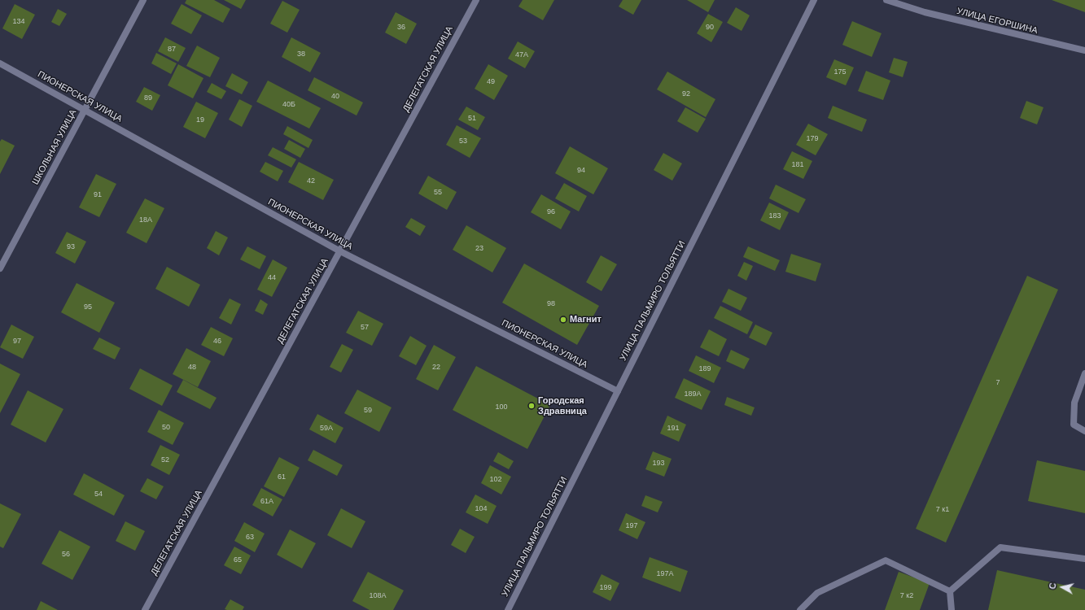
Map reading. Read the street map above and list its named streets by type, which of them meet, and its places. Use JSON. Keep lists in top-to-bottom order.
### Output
{
  "streets": {
    "street": [
      "УЛИЦА ЕГОРШИНА",
      "ДЕЛЕГАТСКАЯ УЛИЦА",
      "ПИОНЕРСКАЯ УЛИЦА",
      "ШКОЛЬНАЯ УЛИЦА",
      "УЛИЦА ПАЛЬМИРО ТОЛЬЯТТИ"
    ]
  },
  "crossings": [
    ["ДЕЛЕГАТСКАЯ УЛИЦА", "ПИОНЕРСКАЯ УЛИЦА"],
    ["ПИОНЕРСКАЯ УЛИЦА", "ШКОЛЬНАЯ УЛИЦА"],
    ["ПИОНЕРСКАЯ УЛИЦА", "УЛИЦА ПАЛЬМИРО ТОЛЬЯТТИ"]
  ],
  "places": ["Магнит", "Городская Здравница"],
  "house_numbers": [
    "134",
    "36",
    "90",
    "87",
    "38",
    "47А",
    "175",
    "49",
    "92",
    "40",
    "89",
    "40Б",
    "51",
    "19",
    "179",
    "53",
    "181",
    "94",
    "42",
    "55",
    "91",
    "96",
    "183",
    "18А",
    "93",
    "23",
    "44",
    "98",
    "95",
    "57",
    "97",
    "46",
    "48",
    "22",
    "189",
    "7",
    "189А",
    "100",
    "59",
    "50",
    "59А",
    "191",
    "52",
    "193",
    "61",
    "102",
    "54",
    "61А",
    "104",
    "7 к1",
    "197",
    "63",
    "56",
    "65",
    "197А",
    "199",
    "108А",
    "7 к2"
  ],
  "north": "left"
}
